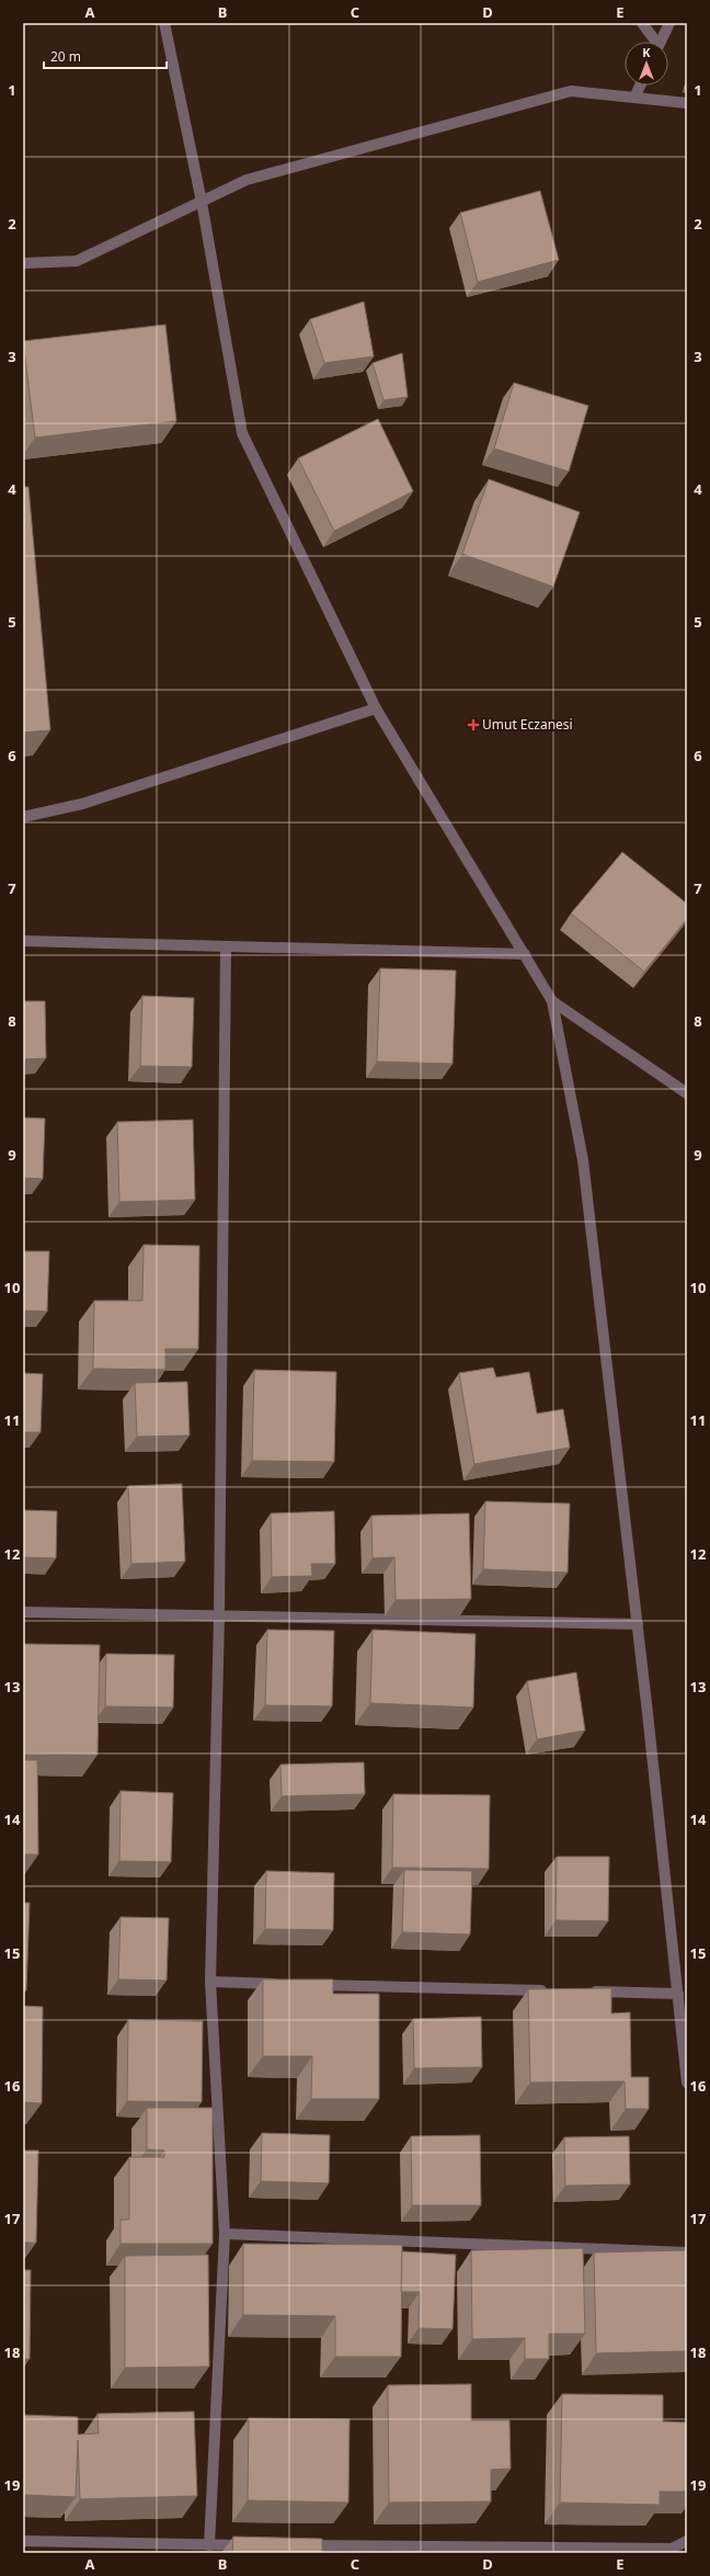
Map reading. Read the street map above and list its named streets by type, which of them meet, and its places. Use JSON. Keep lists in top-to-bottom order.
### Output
{
  "places": {
    "health": ["Umut Eczanesi"]
  },
  "scale_bar": "20 m",
  "north": "top",
  "grid": {
    "columns": [
      "A",
      "B",
      "C",
      "D",
      "E"
    ],
    "rows": [
      "1",
      "2",
      "3",
      "4",
      "5",
      "6",
      "7",
      "8",
      "9",
      "10",
      "11",
      "12",
      "13",
      "14",
      "15",
      "16",
      "17",
      "18",
      "19"
    ]
  }
}
